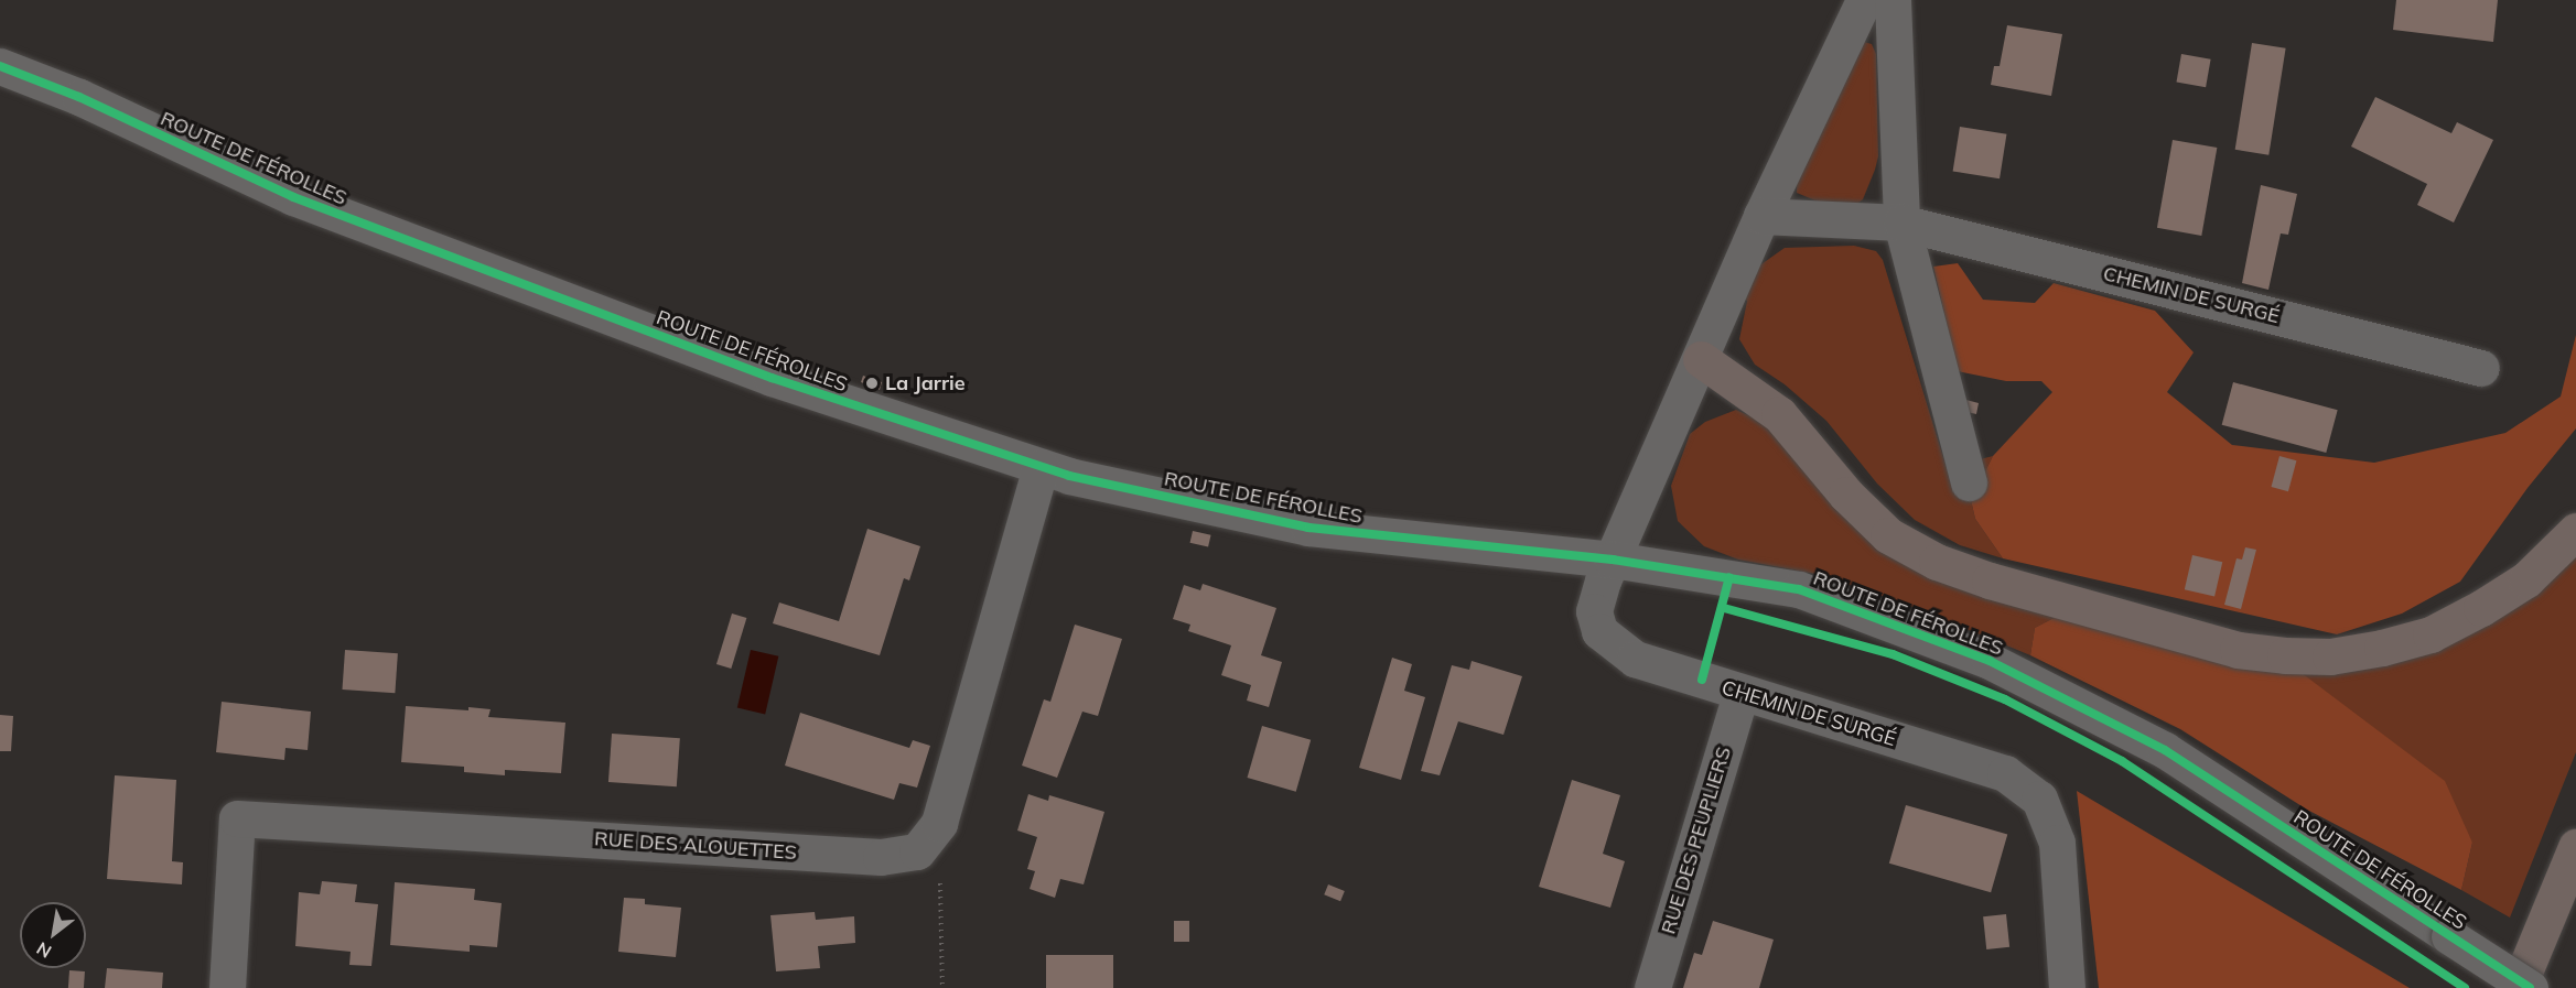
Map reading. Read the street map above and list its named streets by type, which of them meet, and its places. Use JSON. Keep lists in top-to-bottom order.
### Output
{
  "streets": {
    "street": [
      "ROUTE DE FÉROLLES",
      "CHEMIN DE SURGÉ",
      "RUE DES PEUPLIERS",
      "RUE DES ALOUETTES"
    ]
  },
  "crossings": [
    ["ROUTE DE FÉROLLES", "CHEMIN DE SURGÉ"],
    ["ROUTE DE FÉROLLES", "RUE DES ALOUETTES"],
    ["CHEMIN DE SURGÉ", "RUE DES PEUPLIERS"]
  ],
  "places": ["La Jarrie"],
  "north": "bottom left"
}
